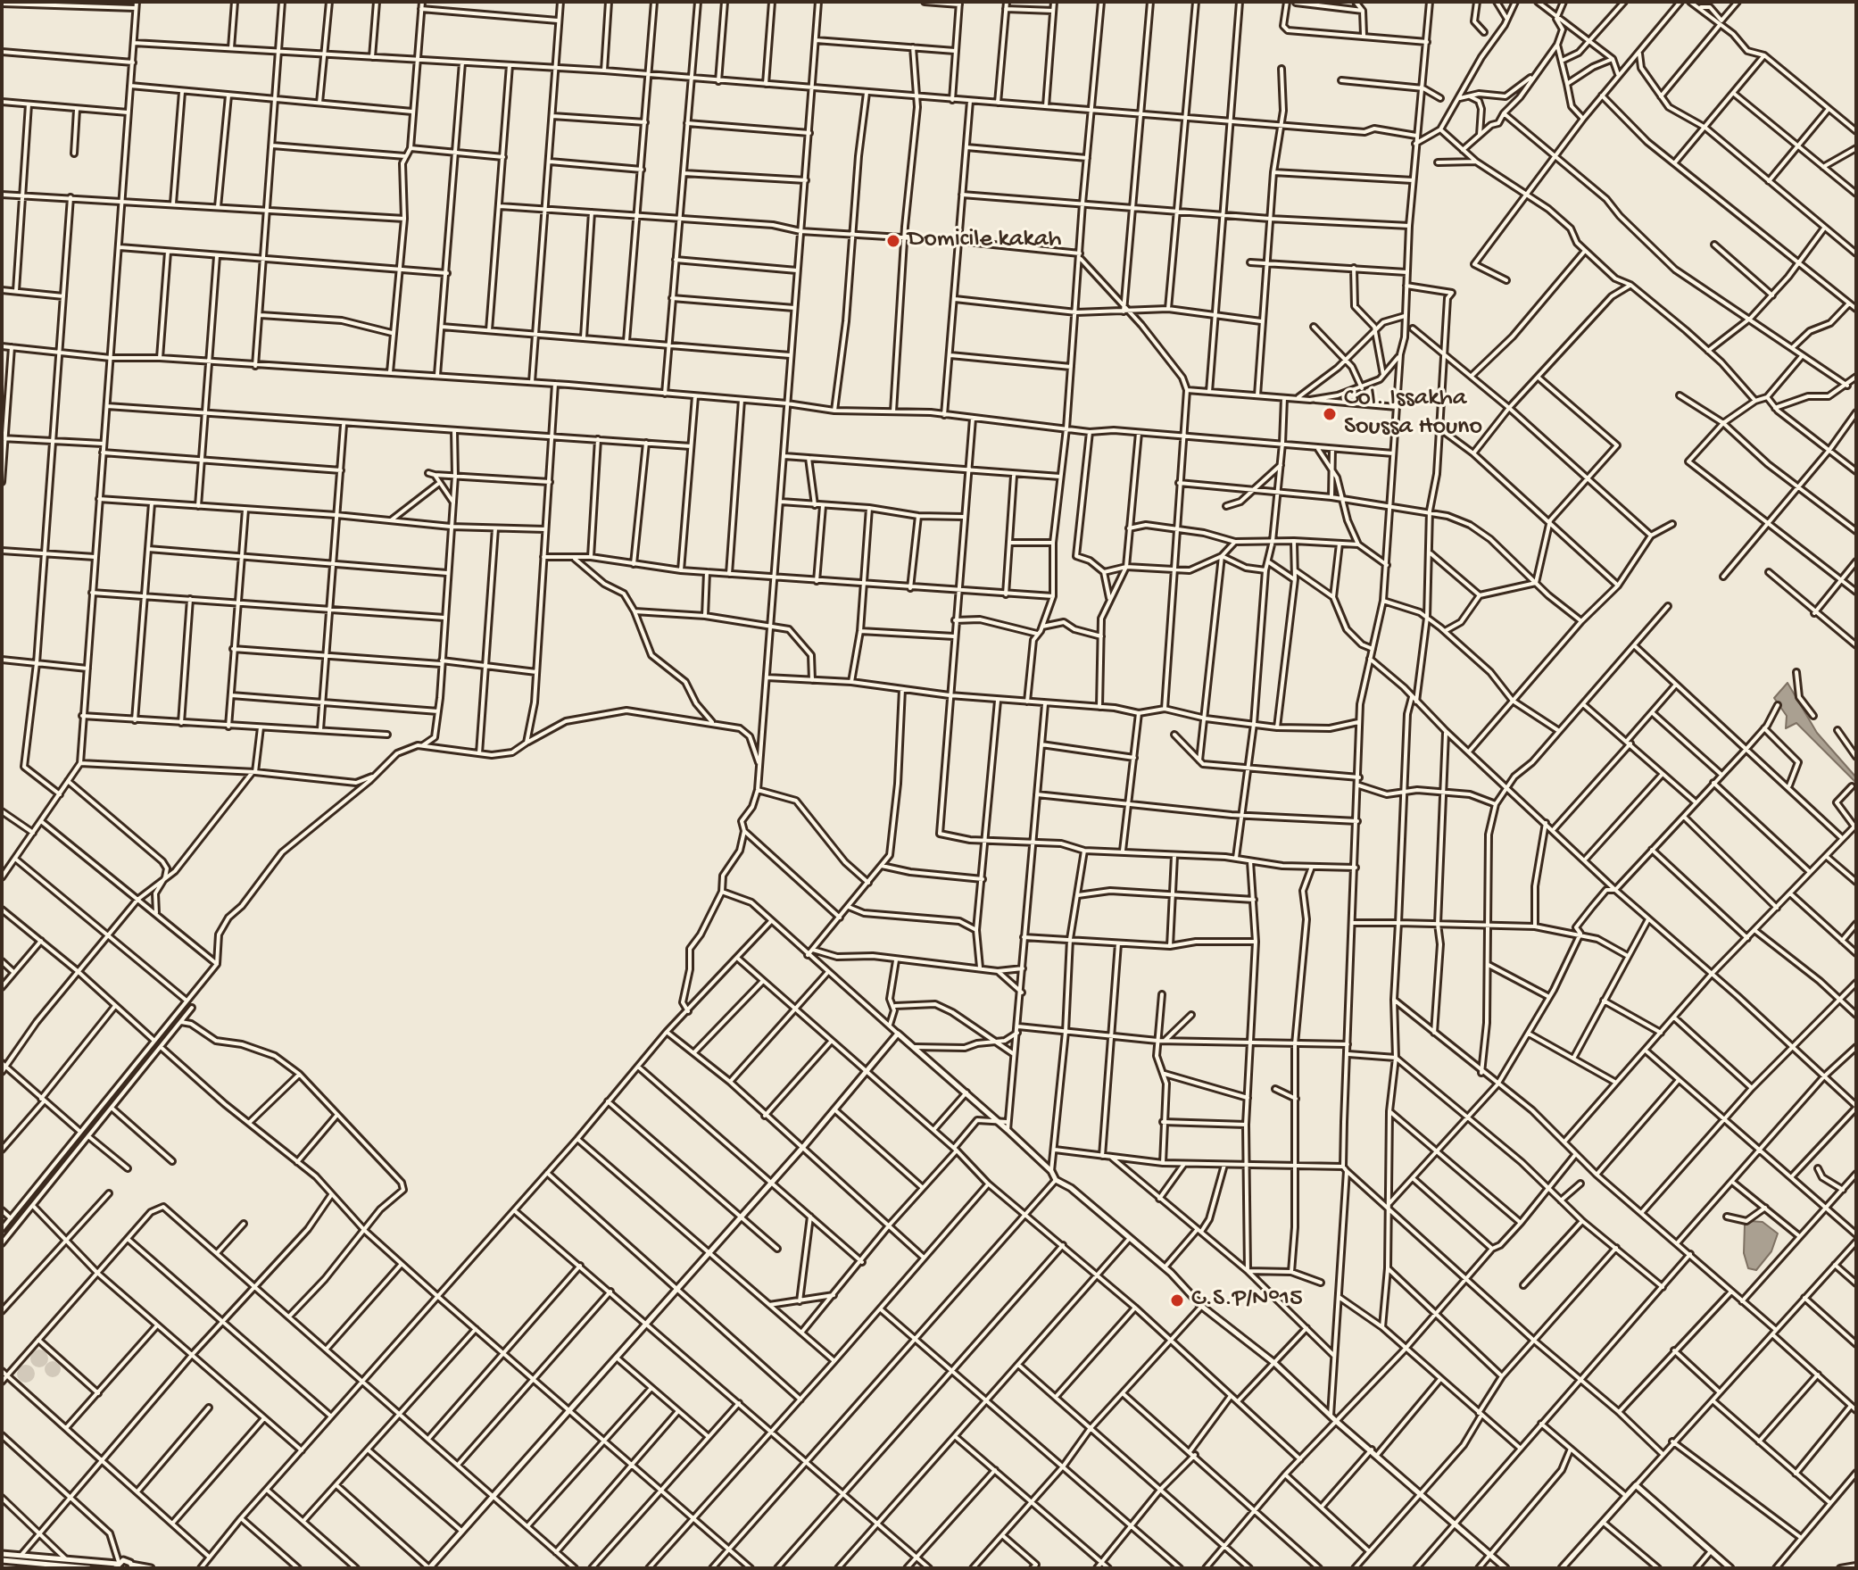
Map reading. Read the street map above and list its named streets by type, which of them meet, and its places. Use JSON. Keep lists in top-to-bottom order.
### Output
{
  "places": ["Domicile kakah", "Col. Issakha Soussa Houno", "C.S.P/N°15"]
}
